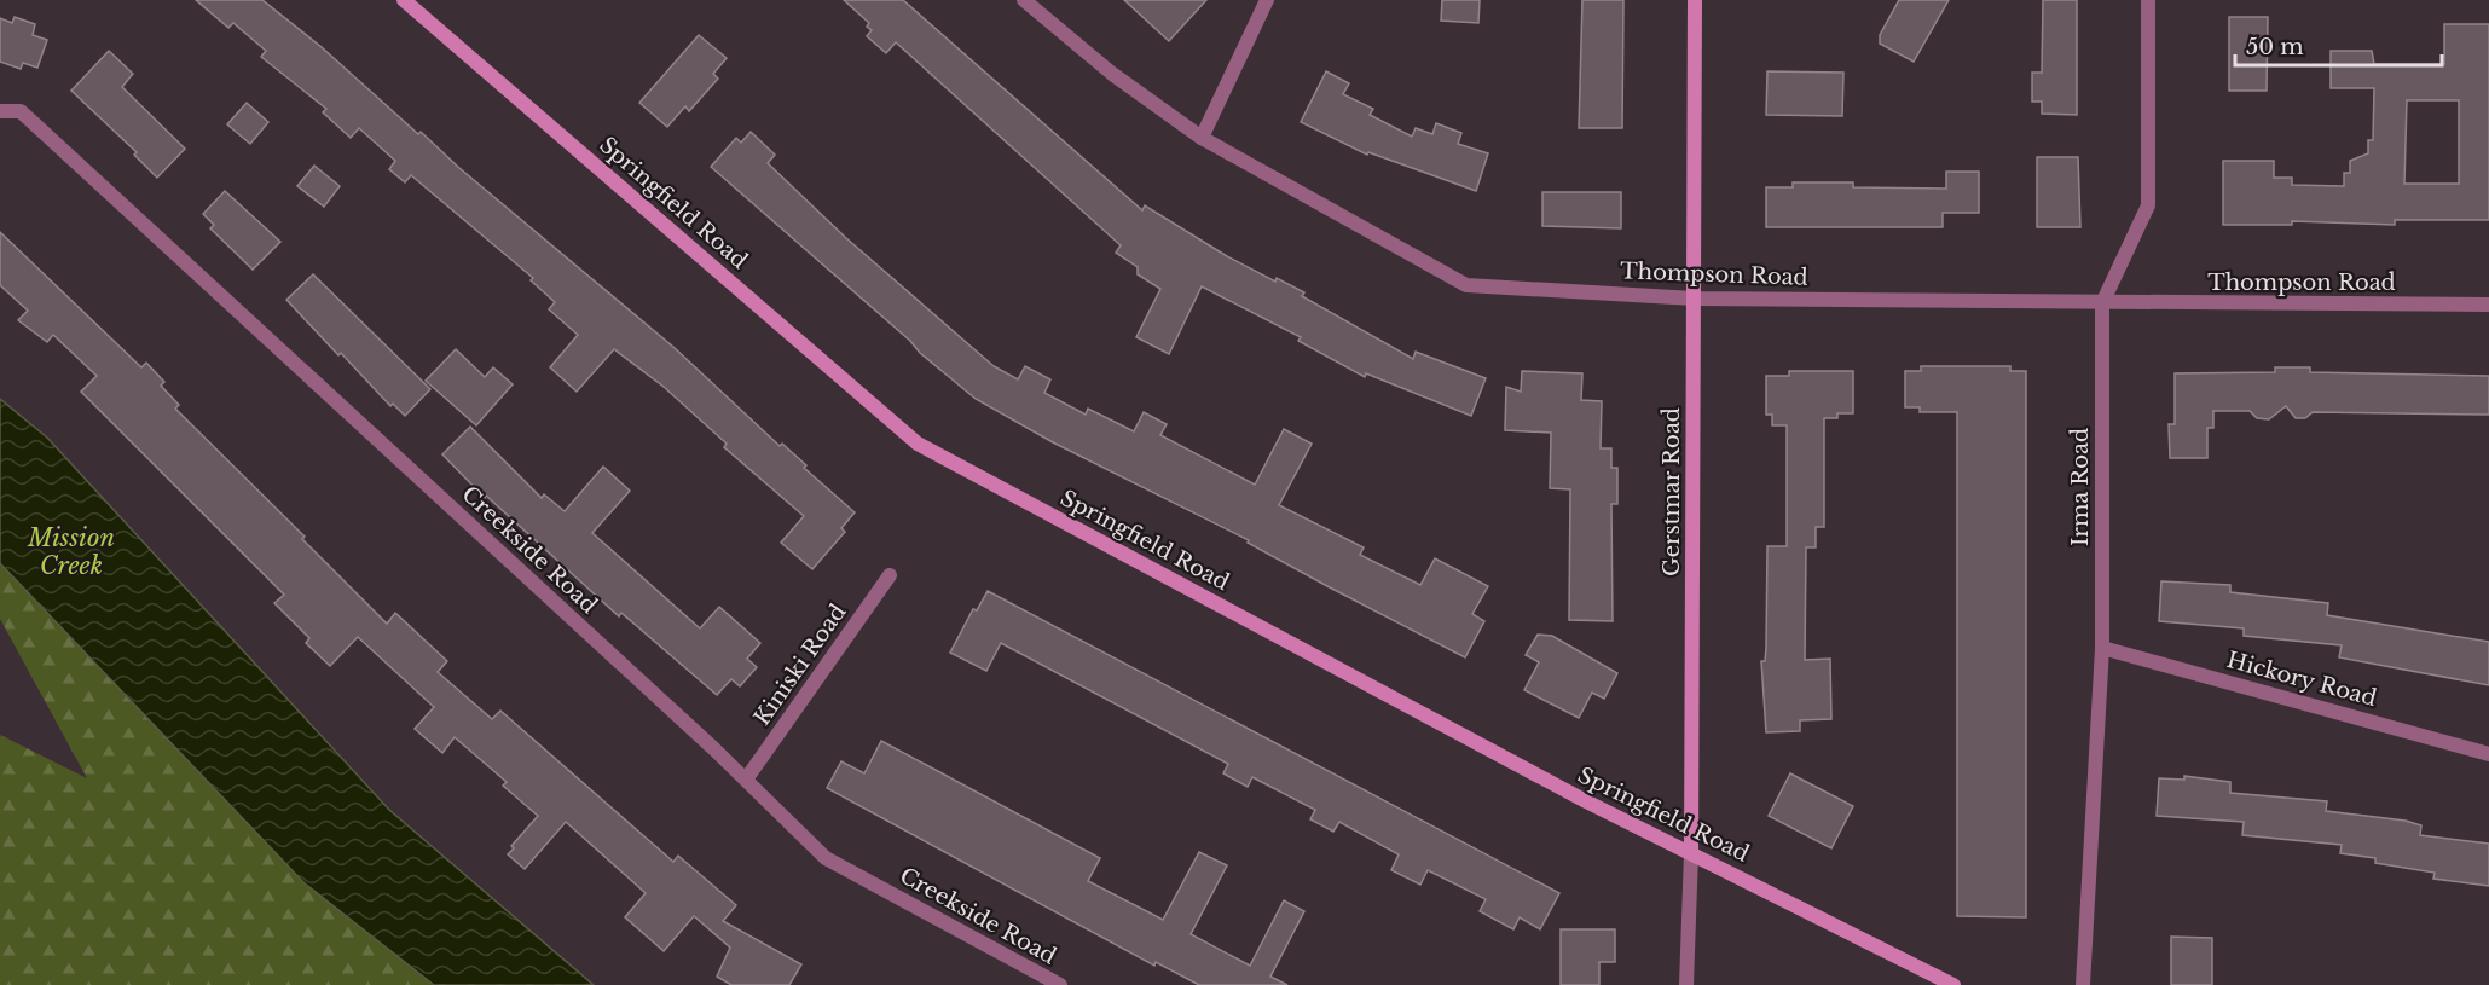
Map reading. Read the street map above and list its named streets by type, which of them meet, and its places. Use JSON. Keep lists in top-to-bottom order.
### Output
{
  "streets": {
    "main road": ["Springfield Road", "Gerstmar Road"],
    "street": [
      "Thompson Road",
      "Irma Road",
      "Creekside Road",
      "Kiniski Road",
      "Hickory Road"
    ]
  },
  "crossings": [
    ["Springfield Road", "Gerstmar Road"],
    ["Thompson Road", "Irma Road"],
    ["Thompson Road", "Gerstmar Road"],
    ["Irma Road", "Hickory Road"],
    ["Creekside Road", "Kiniski Road"]
  ],
  "water": ["Mission Creek"],
  "scale_bar": "50 m"
}
